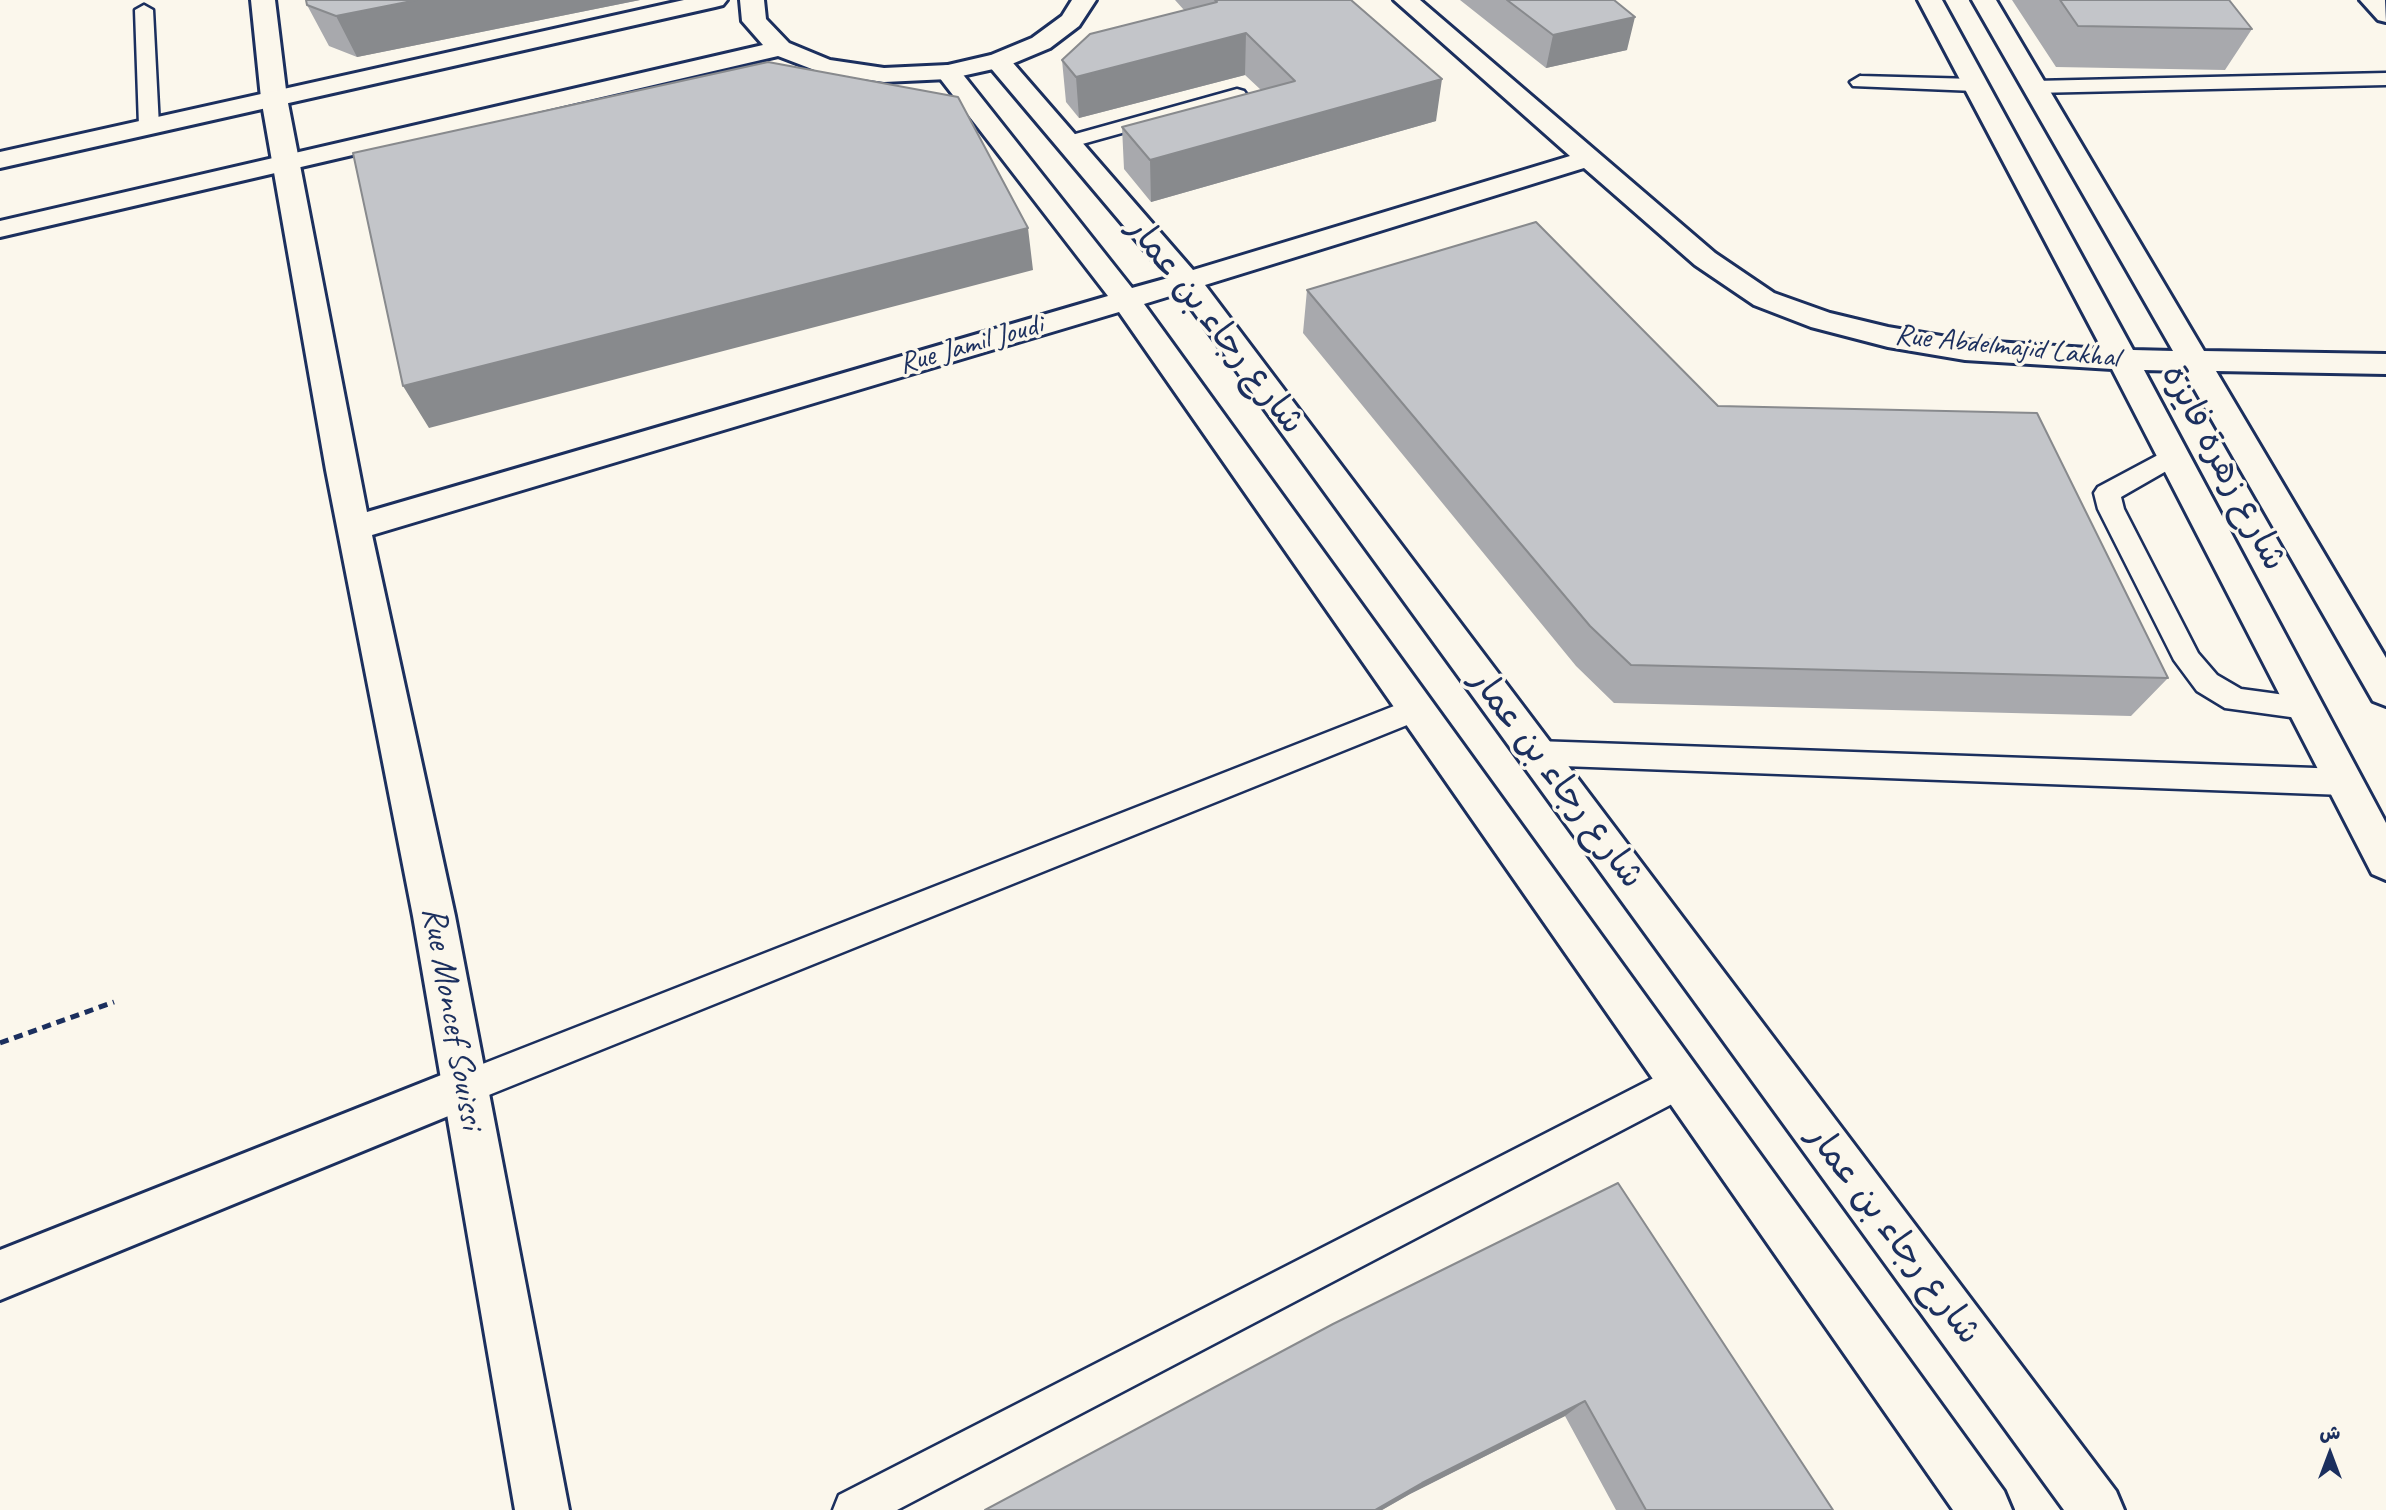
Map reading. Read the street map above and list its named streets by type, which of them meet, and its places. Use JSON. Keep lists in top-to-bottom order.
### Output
{
  "streets": {
    "street": [
      "شارع رجاء بن عمار",
      "Rue Jamil Joudi",
      "Rue Abdelmajid Lakhal",
      "شارع زهرة فايزة",
      "Rue Moncef Souissi"
    ]
  },
  "crossings": [
    ["شارع رجاء بن عمار", "Rue Jamil Joudi"],
    ["Rue Jamil Joudi", "Rue Abdelmajid Lakhal"],
    ["Rue Jamil Joudi", "Rue Moncef Souissi"],
    ["Rue Abdelmajid Lakhal", "شارع زهرة فايزة"]
  ],
  "north": "top"
}
